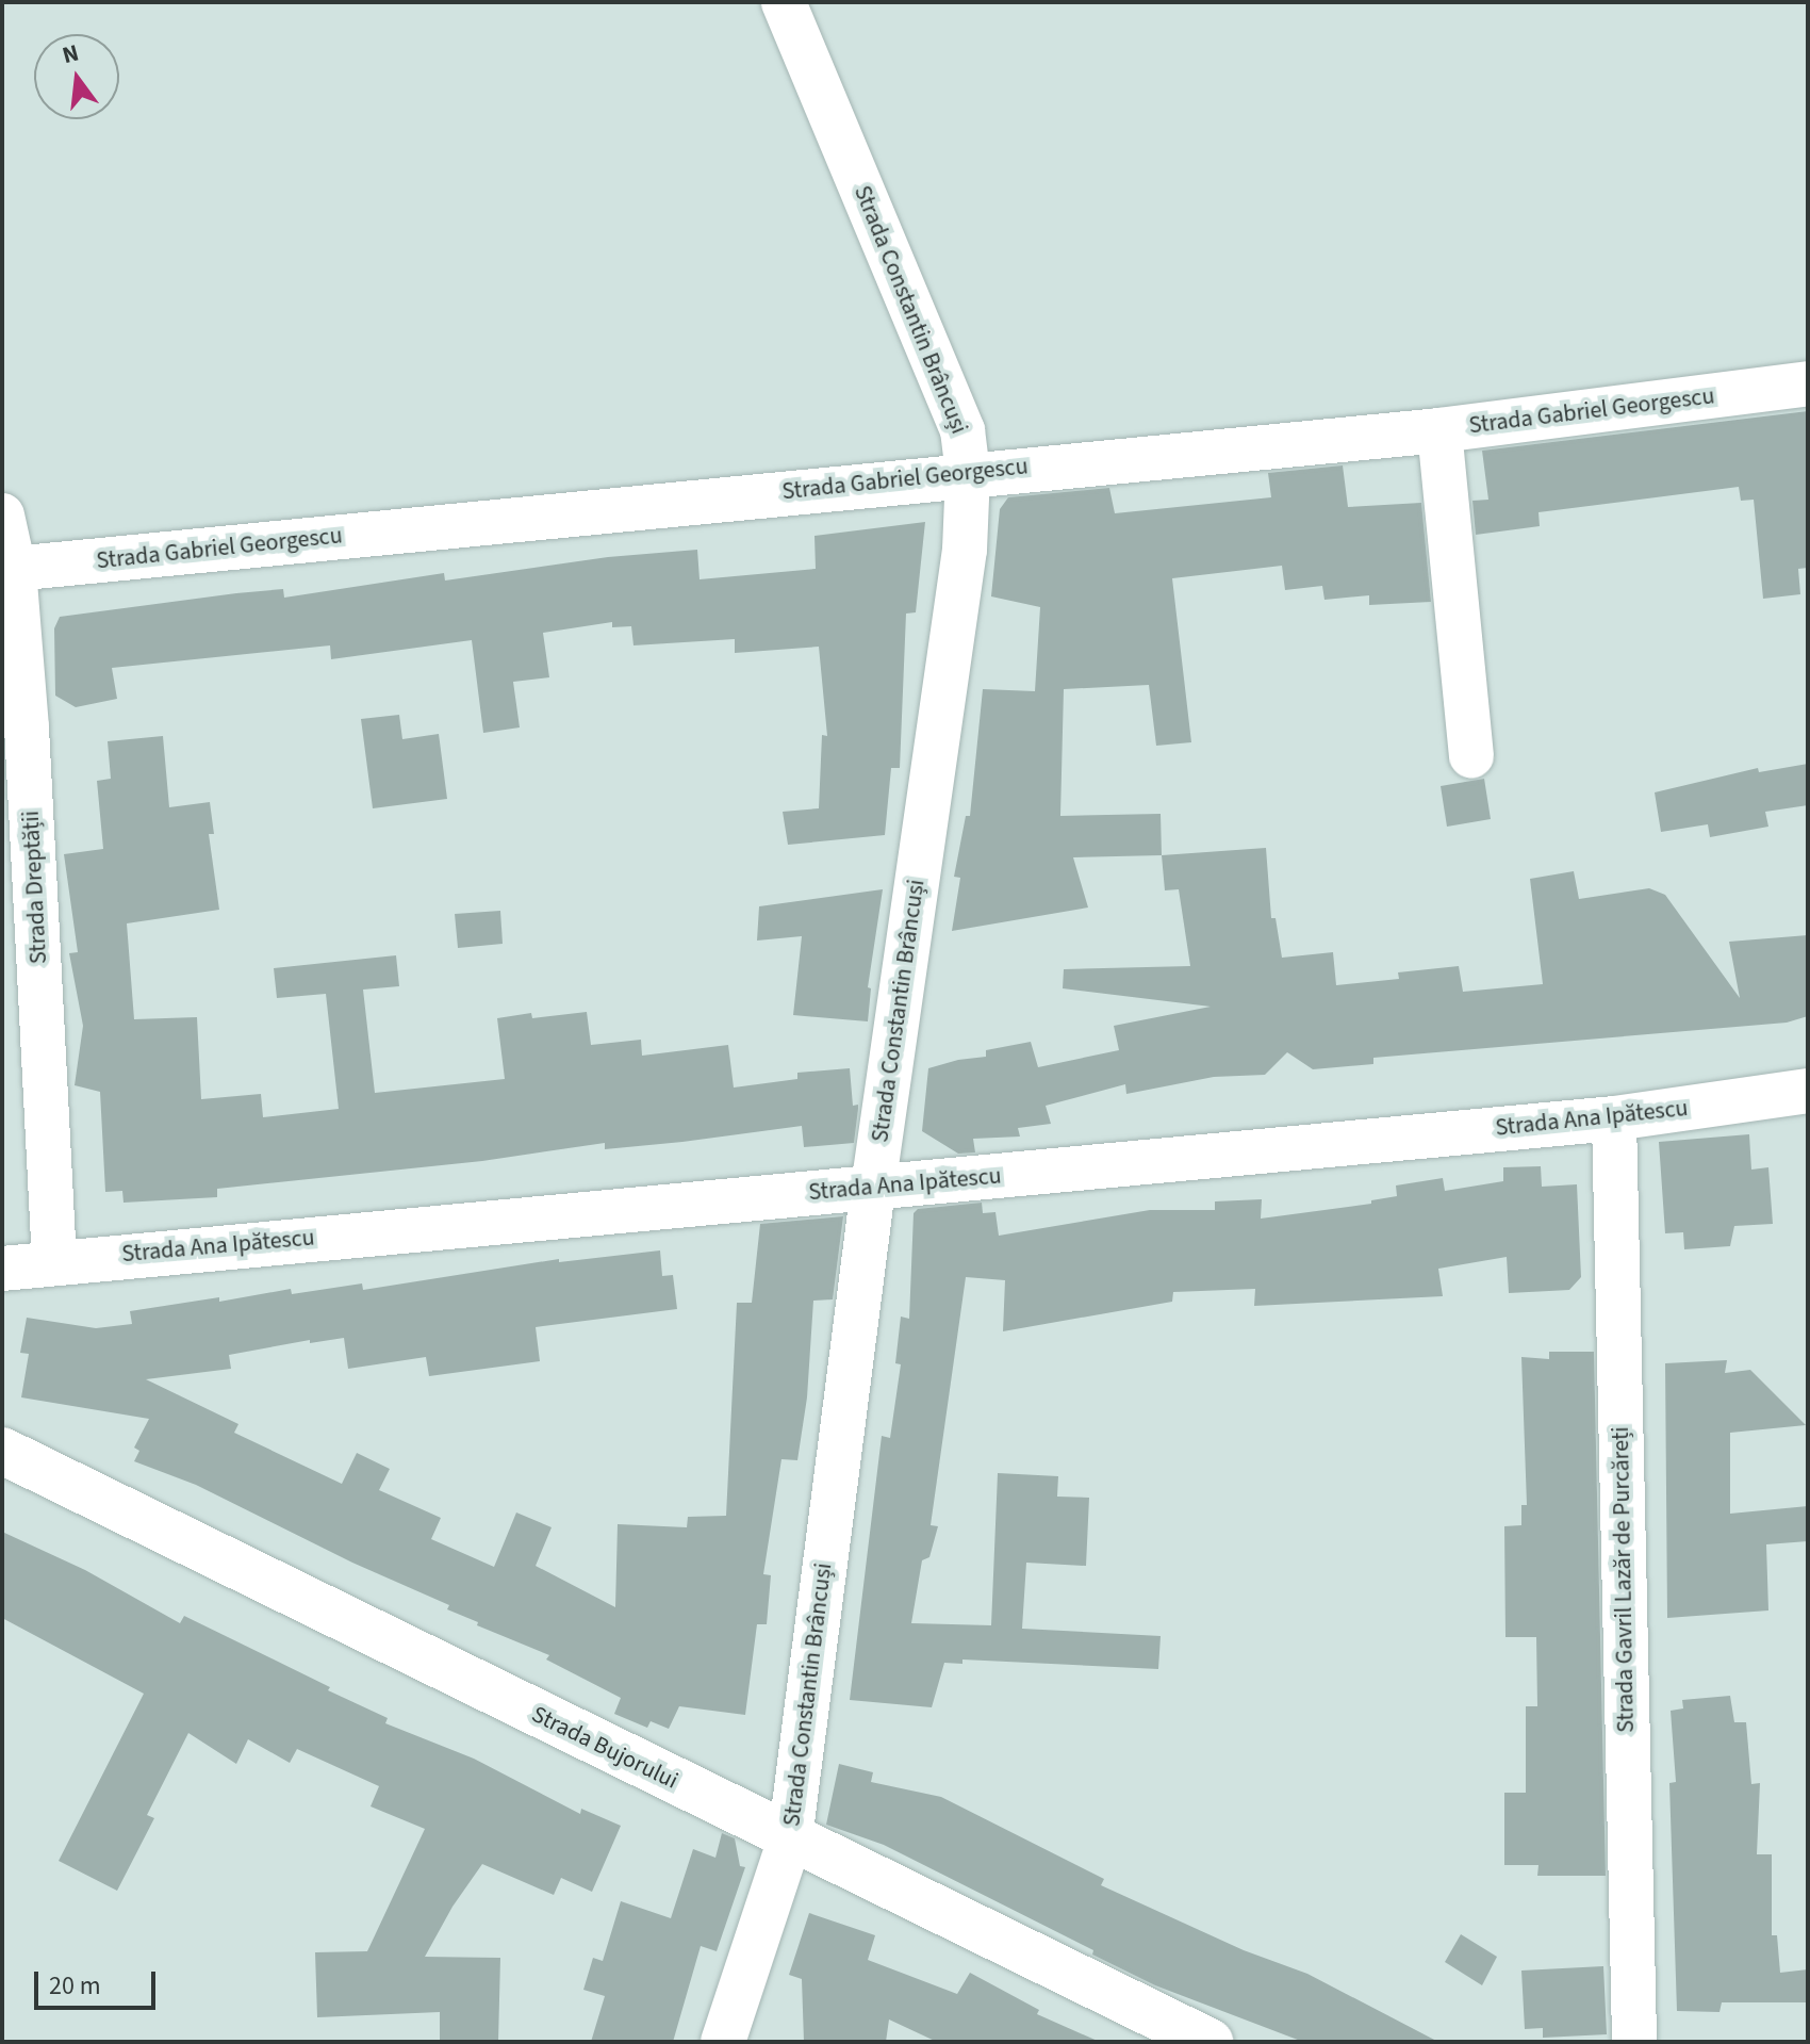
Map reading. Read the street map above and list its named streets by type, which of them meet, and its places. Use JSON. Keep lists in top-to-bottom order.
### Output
{
  "streets": {
    "street": [
      "Strada Constantin Brâncuși",
      "Strada Gabriel Georgescu",
      "Strada Dreptății",
      "Strada Ana Ipătescu",
      "Strada Gavril Lazăr de Purcăreți",
      "Strada Bujorului"
    ]
  },
  "crossings": [
    ["Strada Constantin Brâncuși", "Strada Gabriel Georgescu"],
    ["Strada Constantin Brâncuși", "Strada Ana Ipătescu"],
    ["Strada Constantin Brâncuși", "Strada Bujorului"],
    ["Strada Gabriel Georgescu", "Strada Dreptății"],
    ["Strada Dreptății", "Strada Ana Ipătescu"],
    ["Strada Ana Ipătescu", "Strada Gavril Lazăr de Purcăreți"]
  ],
  "scale_bar": "20 m",
  "north": "top"
}
